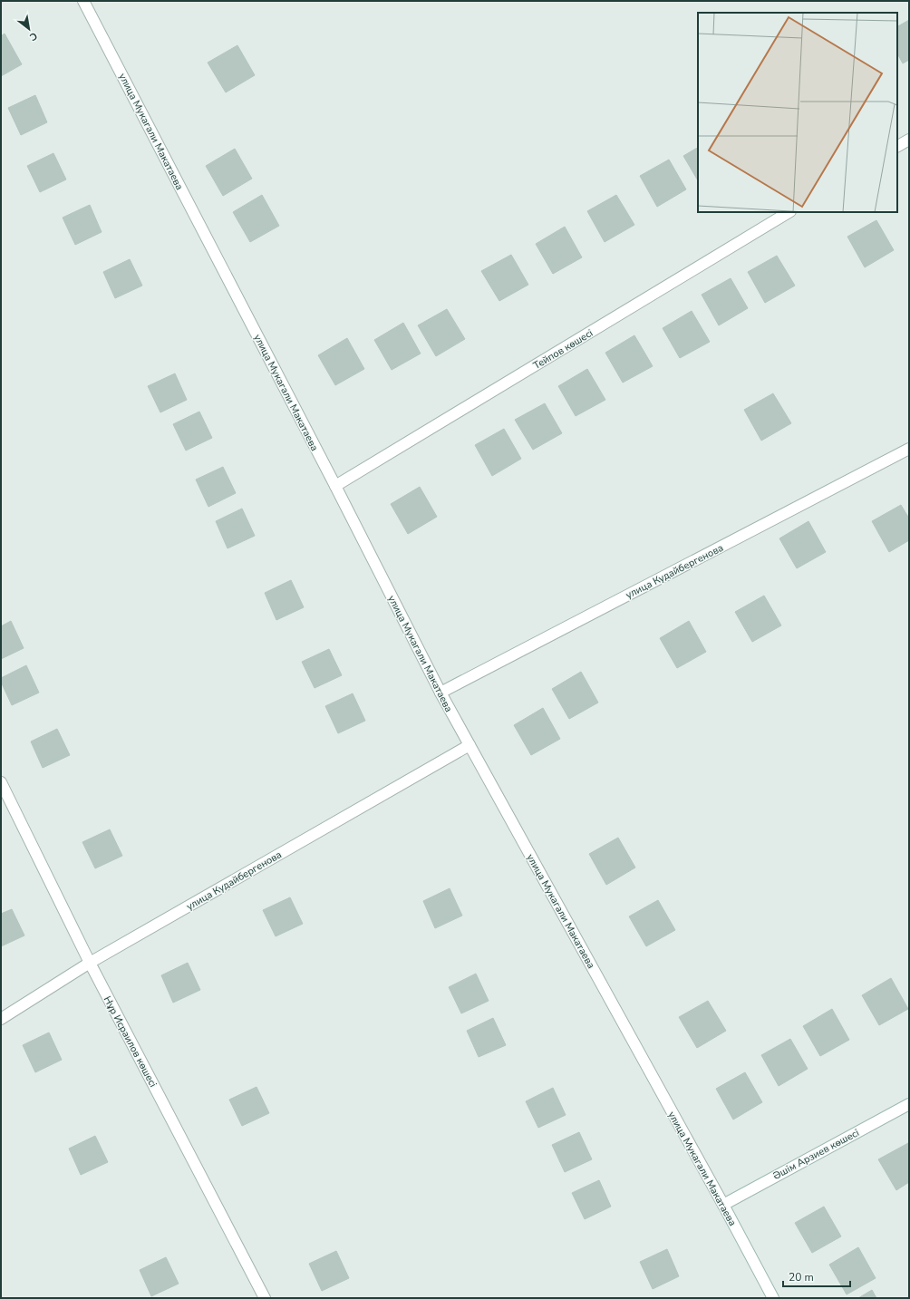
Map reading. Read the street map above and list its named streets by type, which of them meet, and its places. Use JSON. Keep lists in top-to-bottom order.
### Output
{
  "streets": {
    "street": [
      "улица Мукагали Макатаева",
      "Тейпов көшесі",
      "улица Кудайбергенова",
      "Нұр Исраилов көшесі",
      "Әшім Арзиев көшесі"
    ]
  },
  "crossings": [
    ["улица Мукагали Макатаева", "Тейпов көшесі"],
    ["улица Мукагали Макатаева", "улица Кудайбергенова"],
    ["улица Мукагали Макатаева", "Әшім Арзиев көшесі"],
    ["улица Кудайбергенова", "Нұр Исраилов көшесі"]
  ],
  "scale_bar": "20 m",
  "north": "bottom right"
}
